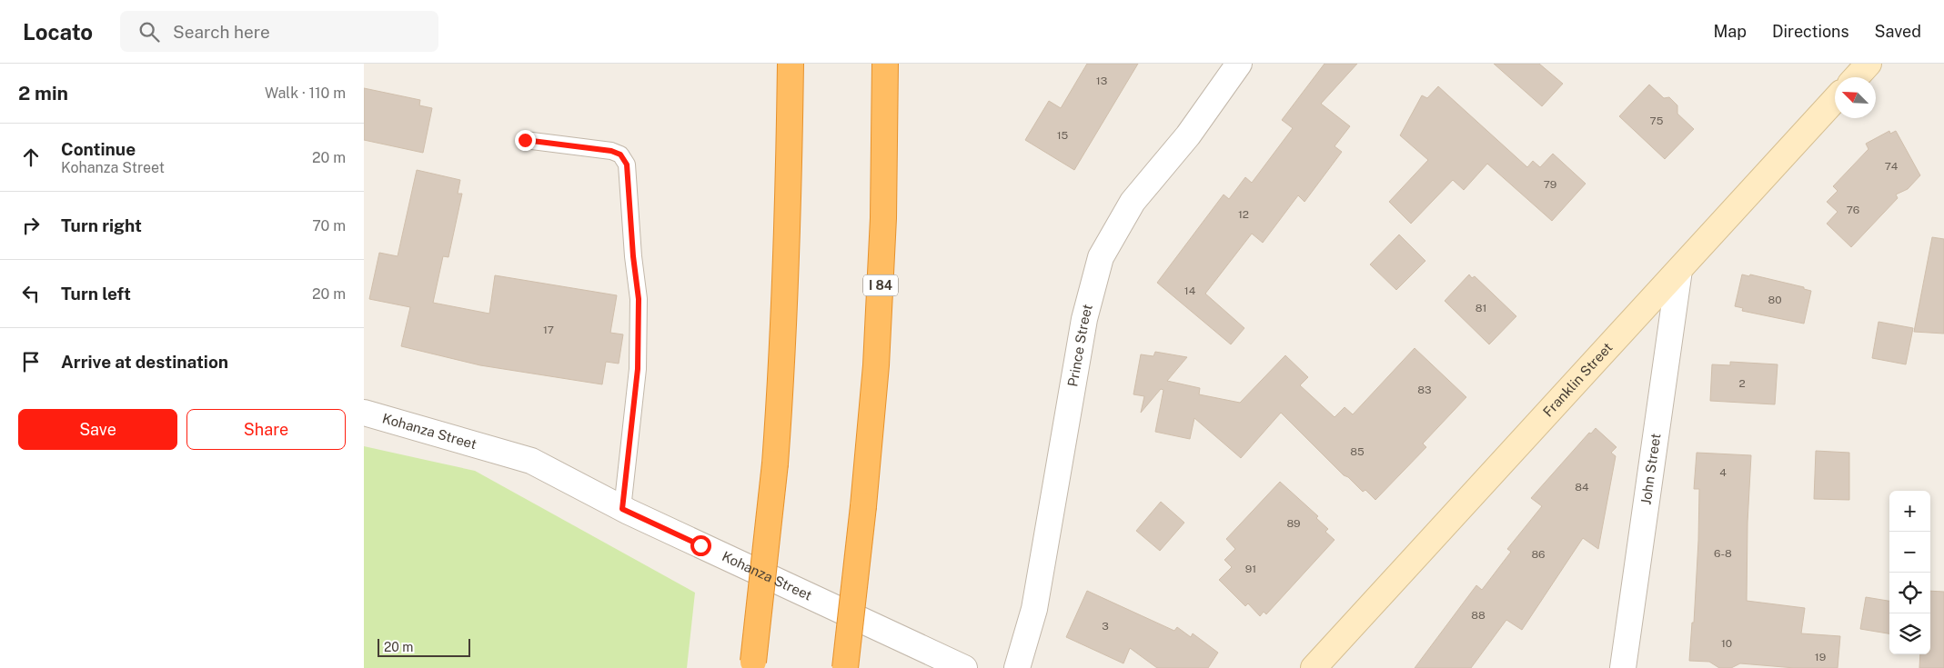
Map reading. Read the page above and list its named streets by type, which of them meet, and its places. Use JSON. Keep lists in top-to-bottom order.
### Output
{
  "streets": {
    "highway": ["I 84"],
    "main road": ["Franklin Street"],
    "street": ["Prince Street", "Kohanza Street", "John Street"]
  },
  "crossings": [
    ["Franklin Street", "John Street"]
  ],
  "house_numbers": [
    "13",
    "75",
    "15",
    "74",
    "79",
    "76",
    "12",
    "14",
    "80",
    "81",
    "17",
    "2",
    "83",
    "85",
    "4",
    "84",
    "89",
    "6-8",
    "86",
    "91",
    "88",
    "3",
    "10",
    "19"
  ],
  "scale_bar": "20 m",
  "north": "top left",
  "page": {
    "header": "Locato",
    "search": "Search here",
    "nav": ["Map", "Directions", "Saved"],
    "heading": ["2 min", "Walk · 110 m"],
    "list": [
      ["Continue", "Kohanza Street", "20 m"],
      ["Turn right", "70 m"],
      ["Turn left", "20 m"],
      "Arrive at destination"
    ],
    "buttons": ["Save", "Share"],
    "map_buttons": ["+", "−"],
    "scale": "20 m"
  }
}
